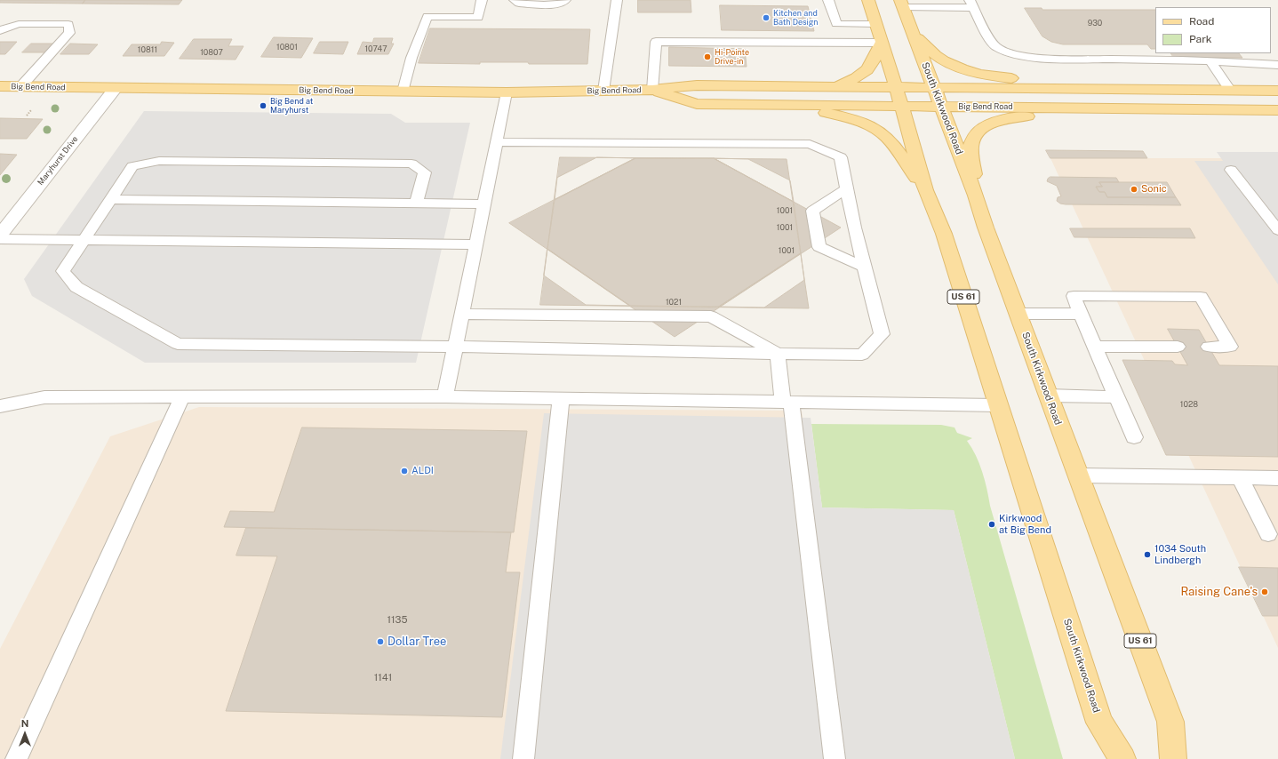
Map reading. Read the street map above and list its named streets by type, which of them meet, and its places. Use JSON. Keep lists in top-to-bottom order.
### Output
{
  "streets": {
    "main road": ["Big Bend Road", "South Kirkwood Road", "US 61"],
    "street": ["Maryhurst Drive"]
  },
  "crossings": [
    ["Big Bend Road", "South Kirkwood Road"],
    ["Big Bend Road", "Maryhurst Drive"]
  ],
  "places": [
    "Kitchen and Bath Design",
    "Hi-Pointe Drive-in",
    "Big Bend at Maryhurst",
    "Sonic",
    "ALDI",
    "Kirkwood at Big Bend",
    "1034 South Lindbergh",
    "Raising Cane's",
    "Dollar Tree"
  ],
  "house_numbers": [
    "930",
    "10801",
    "10747",
    "10811",
    "10807",
    "1001",
    "1001",
    "1001",
    "1021",
    "1028",
    "1135",
    "1141"
  ],
  "legend": ["Road", "Park"],
  "north": "top"
}
